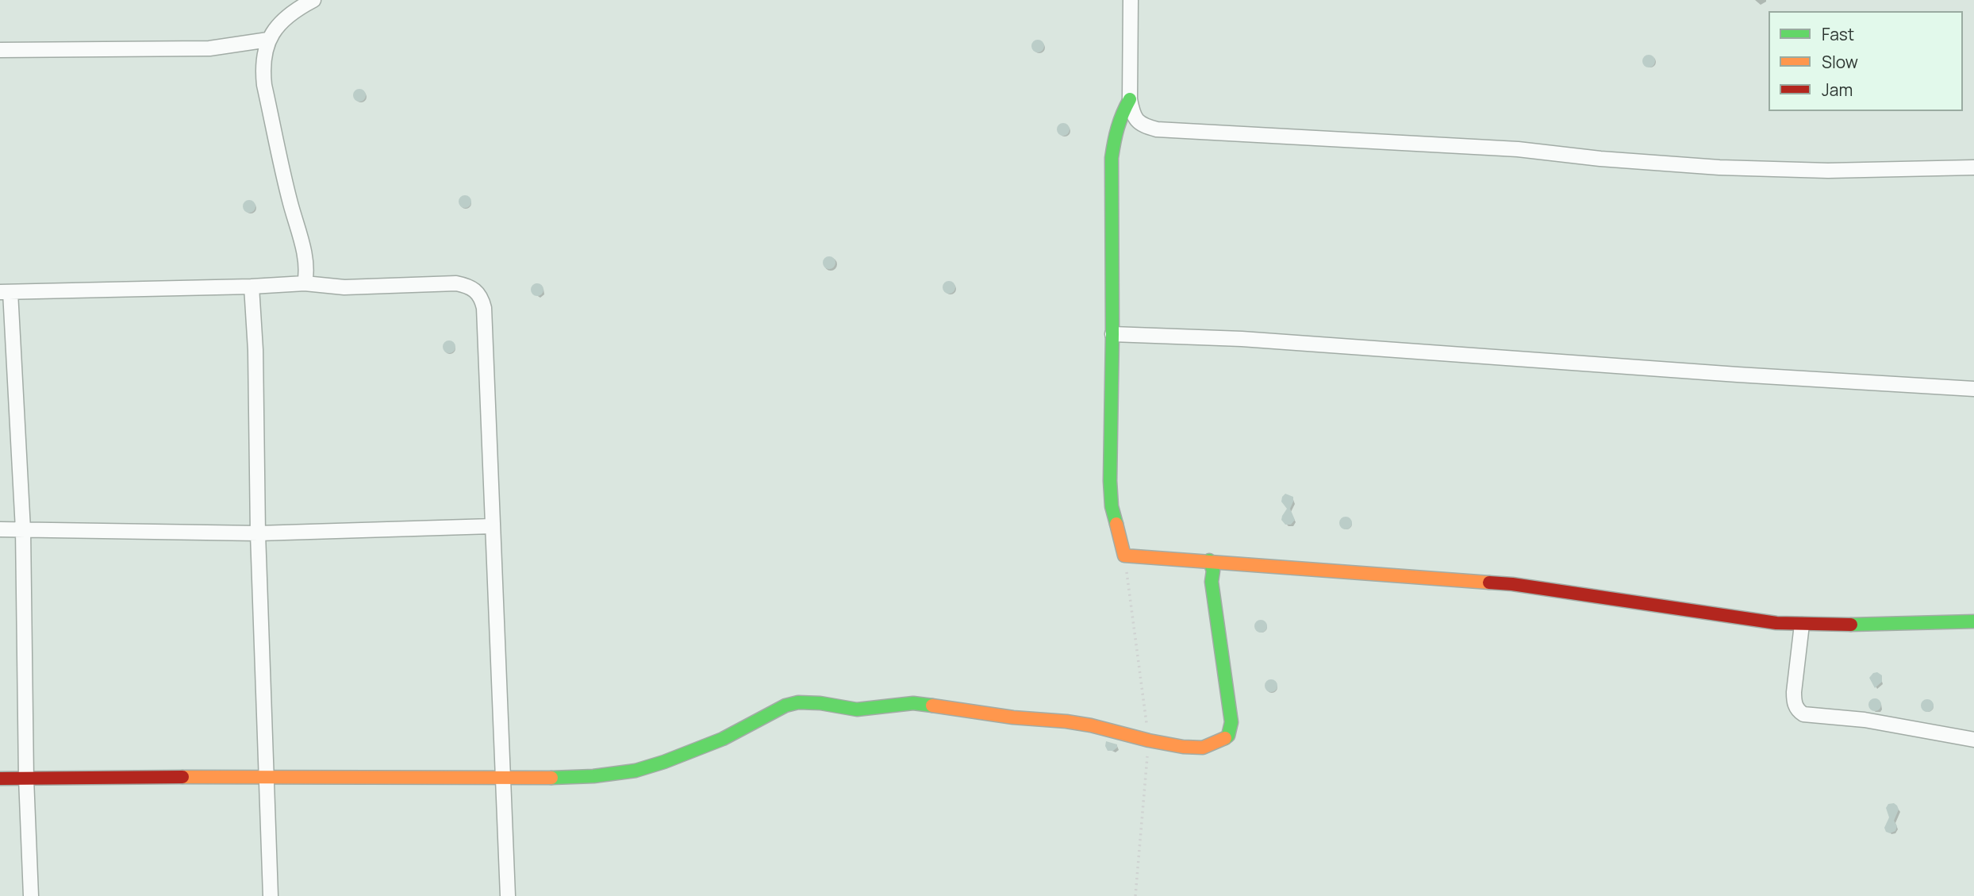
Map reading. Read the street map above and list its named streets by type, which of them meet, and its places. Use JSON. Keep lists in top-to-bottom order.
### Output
{
  "legend": ["Fast", "Slow", "Jam"]
}
